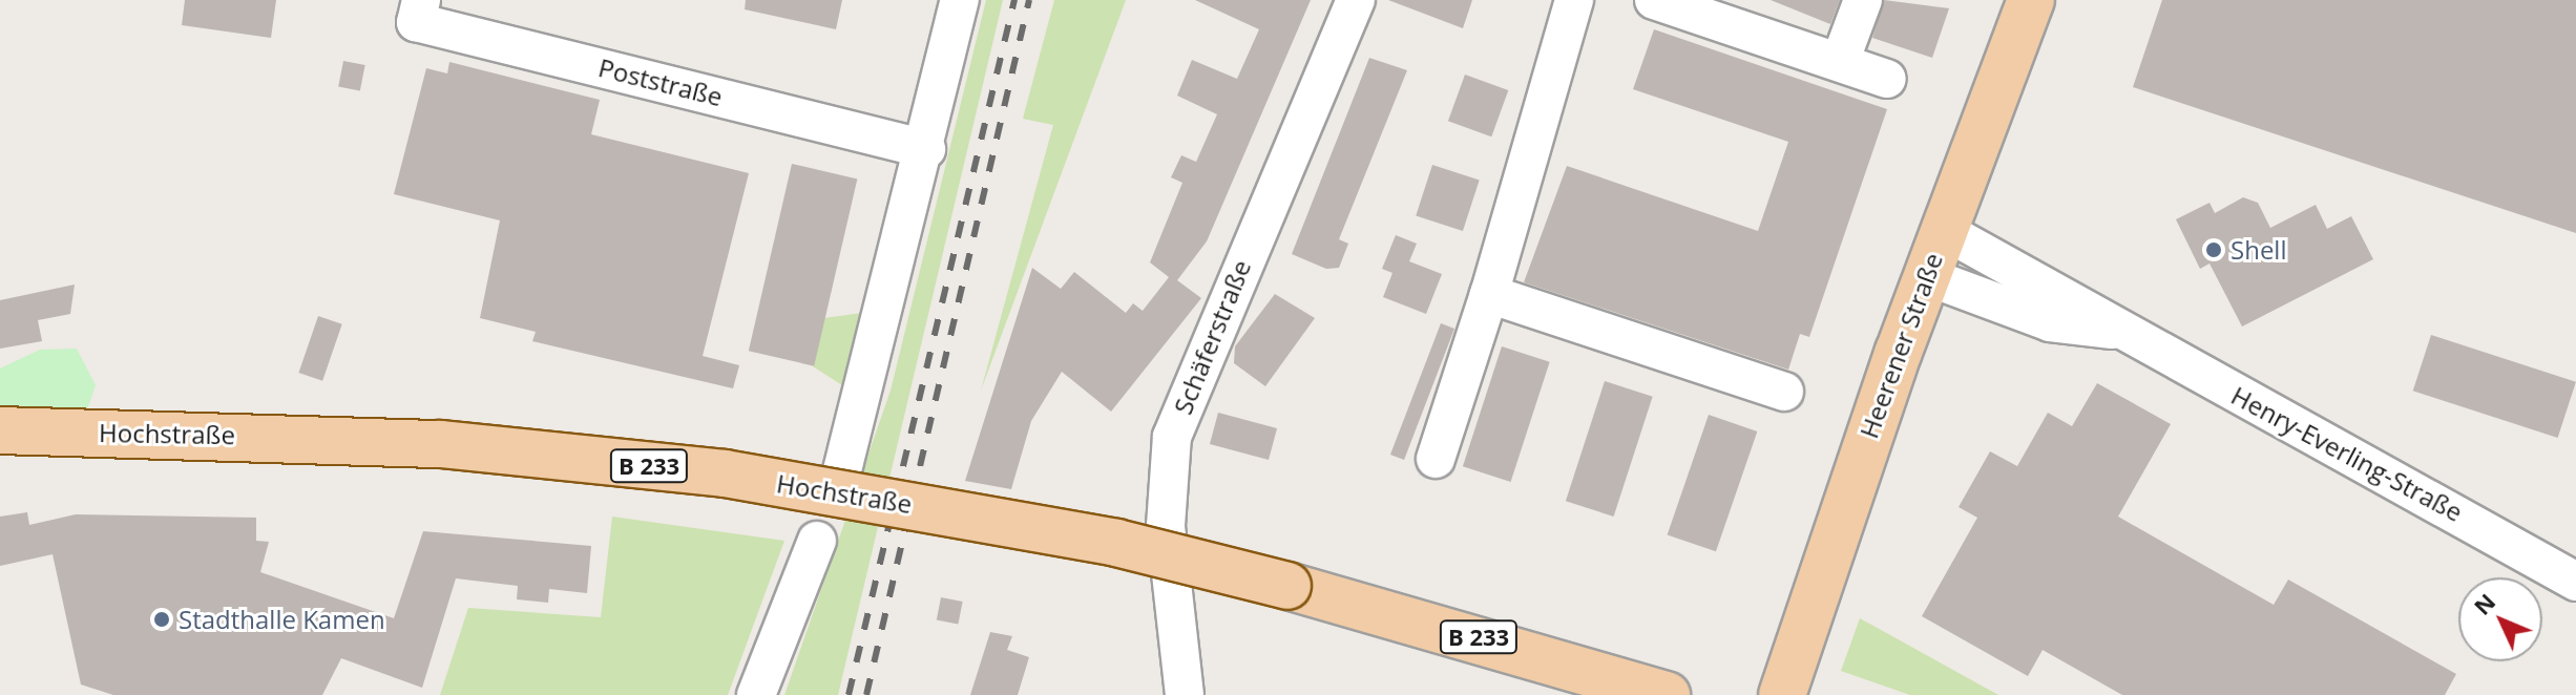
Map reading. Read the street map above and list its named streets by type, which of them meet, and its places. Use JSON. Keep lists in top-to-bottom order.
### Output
{
  "streets": {
    "main road": ["Heerener Straße", "Hochstraße", "B 233"],
    "street": ["Poststraße", "Schäferstraße", "Henry-Everling-Straße"]
  },
  "crossings": [
    ["Heerener Straße", "Henry-Everling-Straße"]
  ],
  "places": ["Shell", "Stadthalle Kamen"],
  "north": "top left"
}
